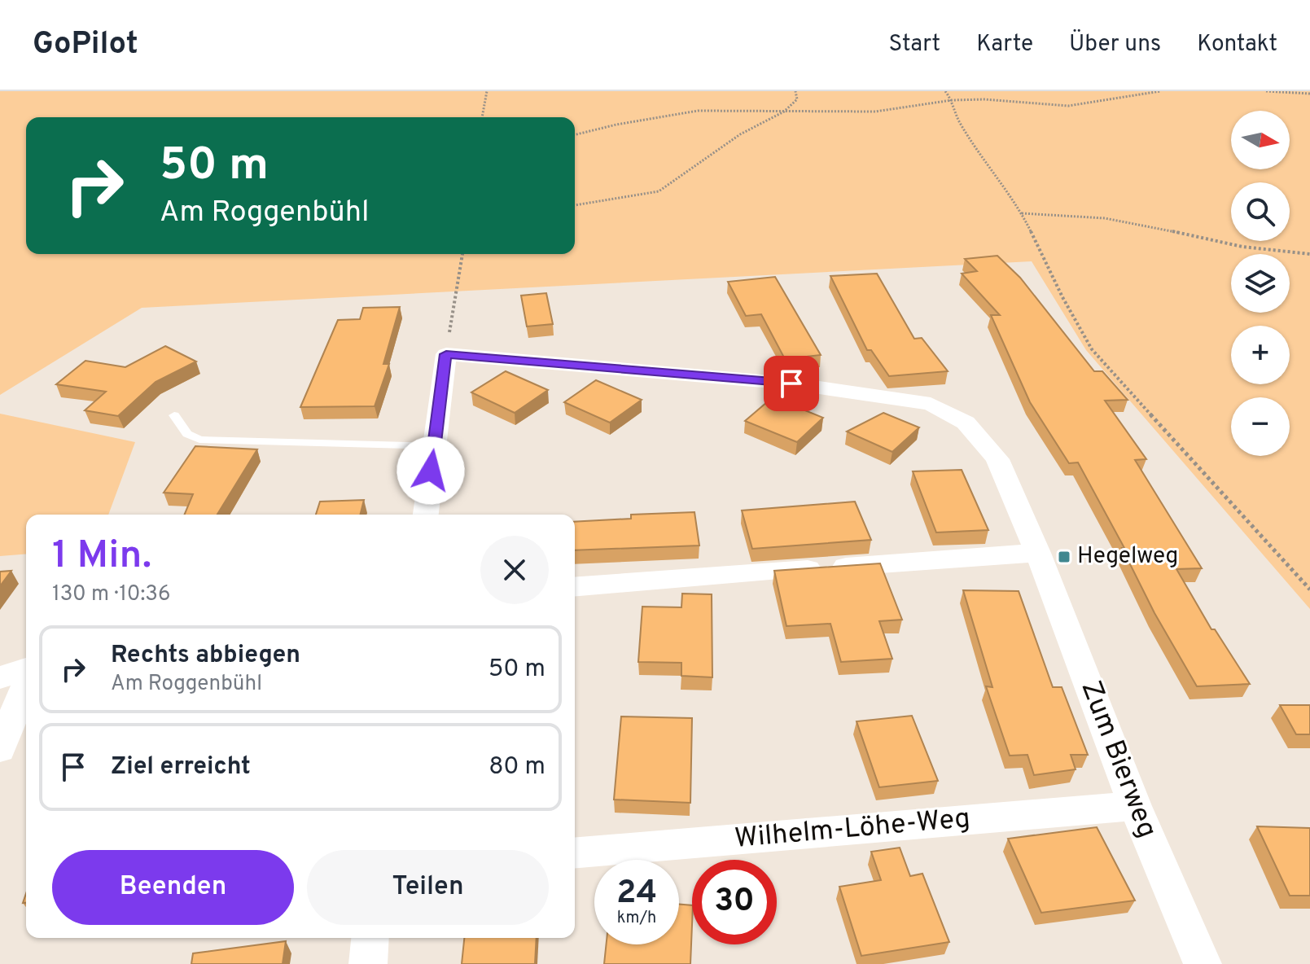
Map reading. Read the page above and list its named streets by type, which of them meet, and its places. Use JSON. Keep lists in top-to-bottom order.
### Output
{
  "streets": {
    "street": ["Zum Bierweg", "Wilhelm-Löhe-Weg"]
  },
  "crossings": [
    ["Zum Bierweg", "Wilhelm-Löhe-Weg"]
  ],
  "places": {
    "transit": ["Hegelweg"]
  },
  "north": "right",
  "page": {
    "header": "GoPilot",
    "nav": [
      "Start",
      "Karte",
      "Über uns",
      "Kontakt"
    ],
    "map_buttons": ["+", "−"],
    "turn": ["50 m", "Am Roggenbühl"],
    "heading": ["1 Min.", "130 m · 10:36"],
    "list": [
      {
        "name": "Rechts abbiegen",
        "note": "Am Roggenbühl",
        "value": "50 m"
      },
      {
        "name": "Ziel erreicht",
        "value": "80 m"
      }
    ],
    "buttons": ["Beenden", "Teilen"],
    "speed": "24 km/h",
    "limit": "30"
  }
}
